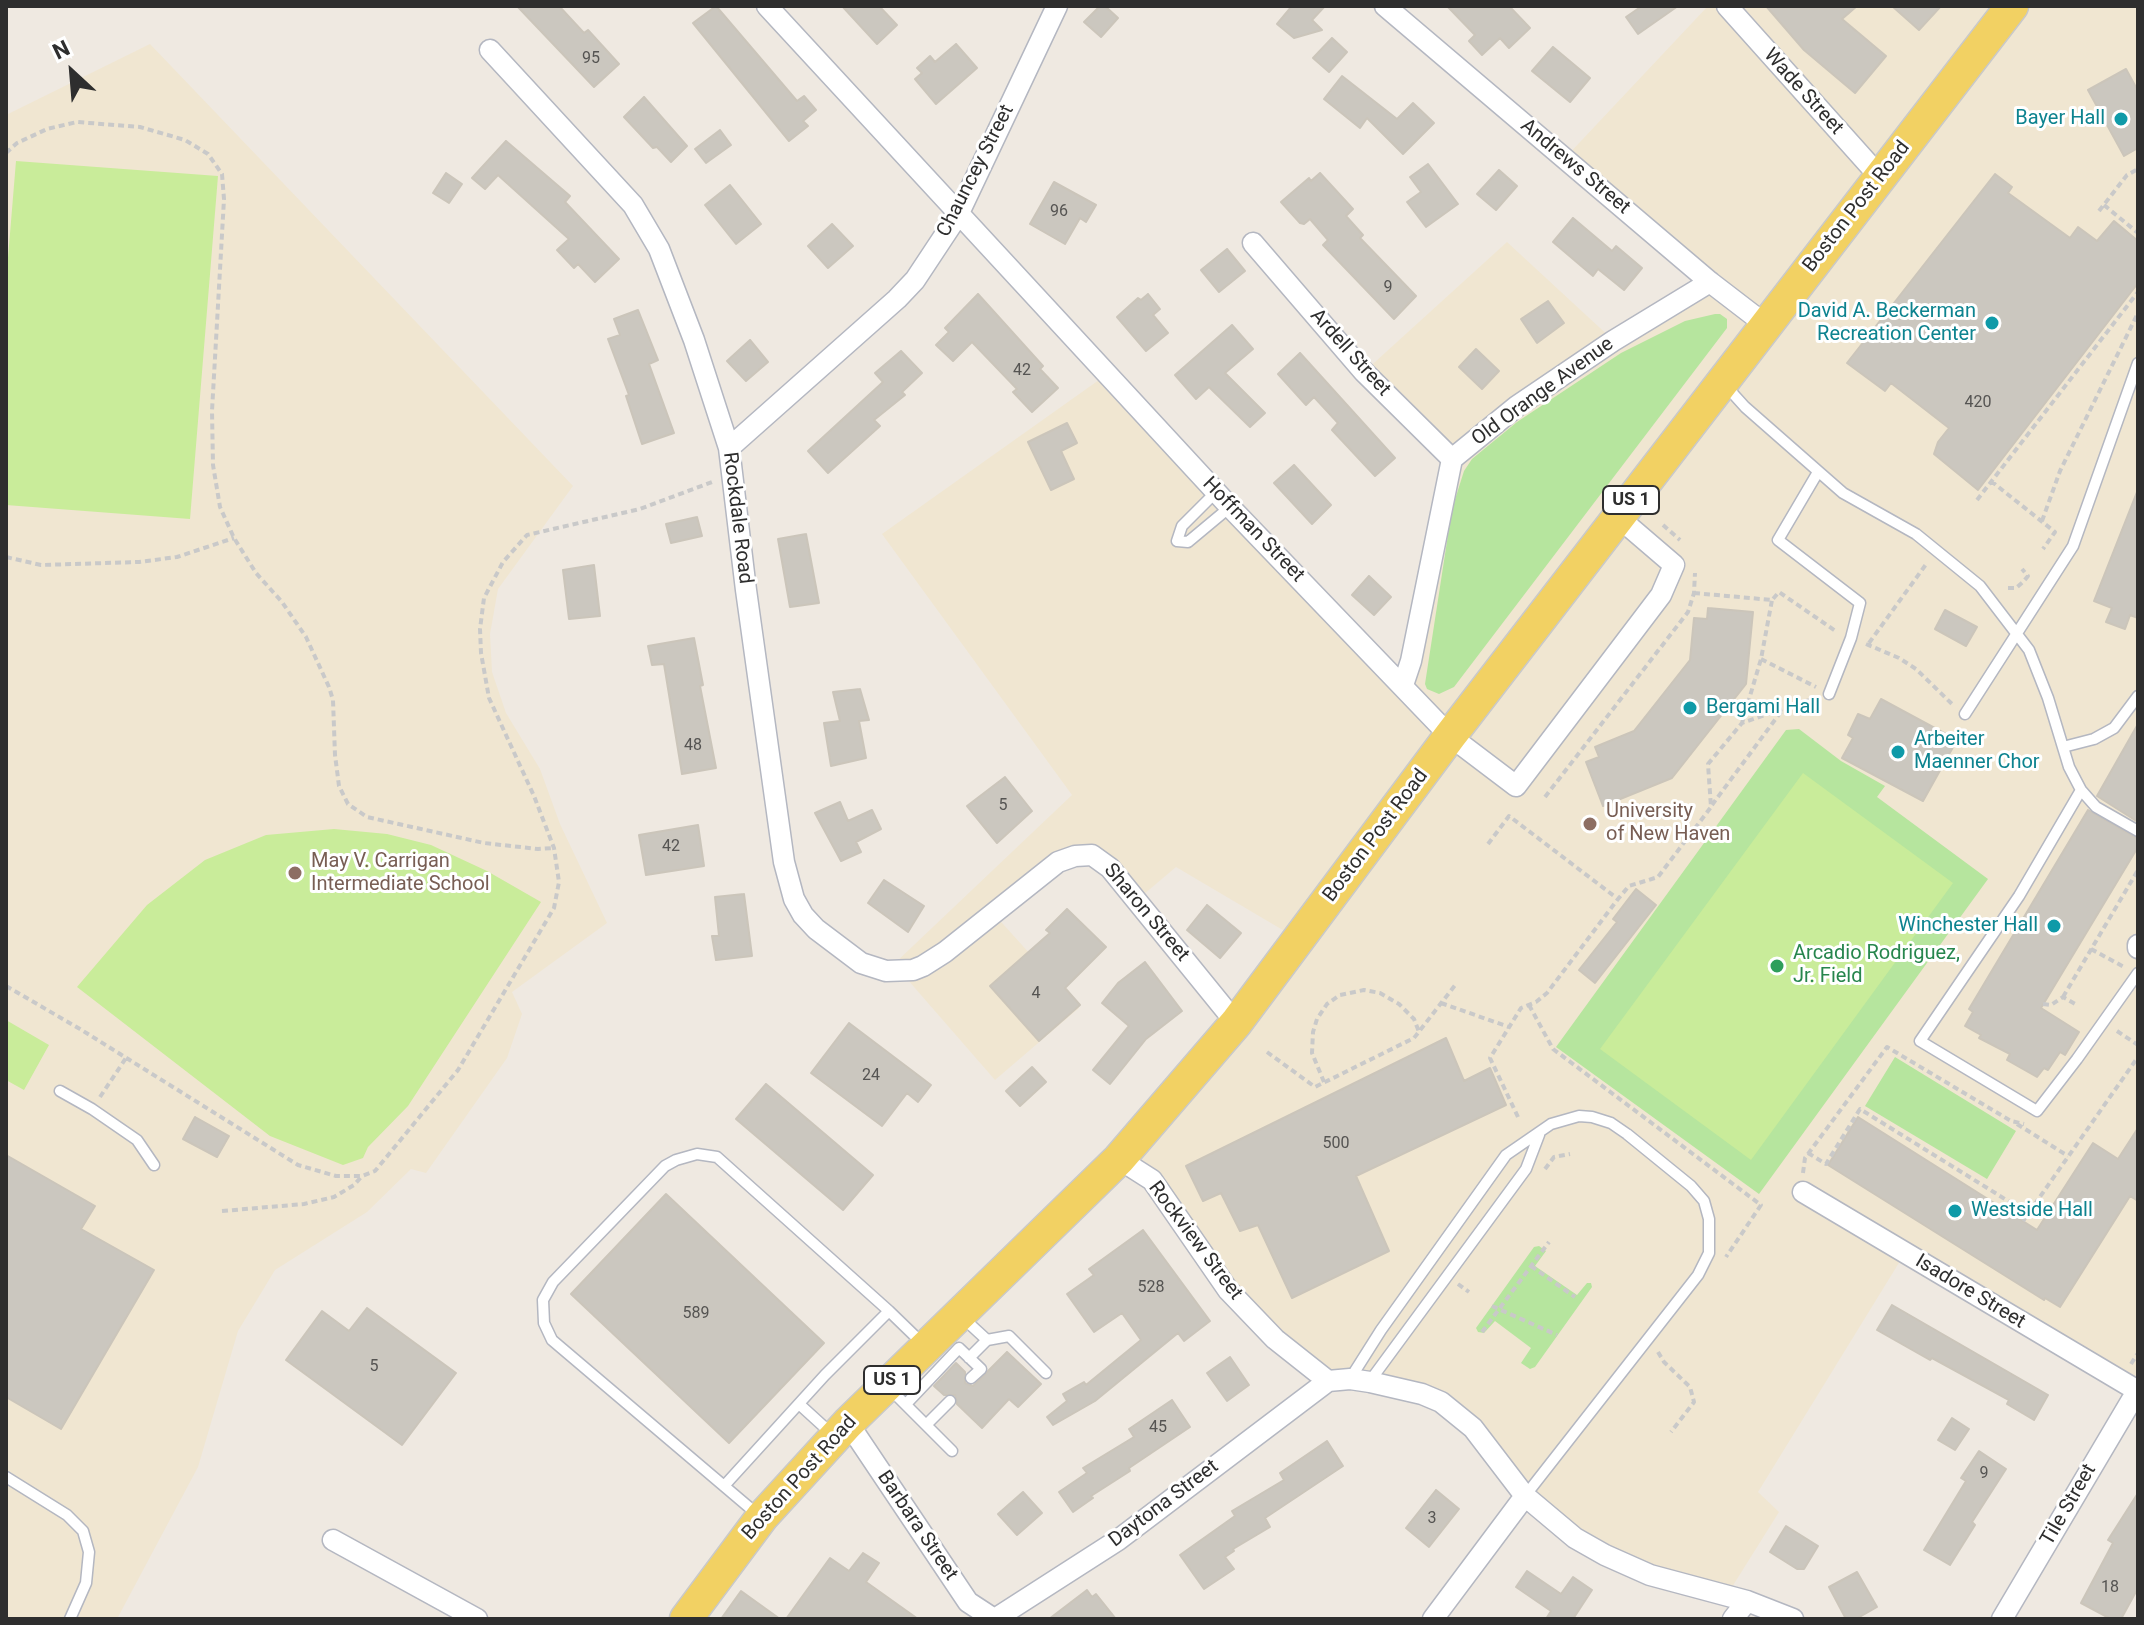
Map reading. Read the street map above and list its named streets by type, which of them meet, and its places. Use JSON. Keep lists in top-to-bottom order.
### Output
{
  "streets": {
    "main road": ["Boston Post Road", "US 1"],
    "street": [
      "Wade Street",
      "Andrews Street",
      "Chauncey Street",
      "Ardell Street",
      "Old Orange Avenue",
      "Rockdale Road",
      "Hoffman Street",
      "Sharon Street",
      "Rockview Street",
      "Isadore Street",
      "Daytona Street",
      "Tile Street",
      "Barbara Street"
    ]
  },
  "crossings": [
    ["Wade Street", "Boston Post Road"],
    ["Andrews Street", "Boston Post Road"],
    ["Andrews Street", "Old Orange Avenue"],
    ["Chauncey Street", "Rockdale Road"],
    ["Chauncey Street", "Hoffman Street"],
    ["Boston Post Road", "Hoffman Street"],
    ["Boston Post Road", "Sharon Street"],
    ["Boston Post Road", "Rockview Street"],
    ["Boston Post Road", "Barbara Street"],
    ["Ardell Street", "Old Orange Avenue"],
    ["Old Orange Avenue", "Hoffman Street"],
    ["Rockdale Road", "Sharon Street"],
    ["Rockview Street", "Daytona Street"],
    ["Isadore Street", "Tile Street"],
    ["Daytona Street", "Barbara Street"]
  ],
  "places": [
    "Bayer Hall",
    "David A. Beckerman Recreation Center",
    "Bergami Hall",
    "Arbeiter Maenner Chor",
    "University of New Haven",
    "May V. Carrigan Intermediate School",
    "Winchester Hall",
    "Arcadio Rodriguez, Jr. Field",
    "Westside Hall"
  ],
  "house_numbers": [
    "95",
    "96",
    "9",
    "42",
    "420",
    "48",
    "5",
    "42",
    "4",
    "24",
    "500",
    "528",
    "589",
    "5",
    "45",
    "9",
    "3",
    "18"
  ],
  "north": "top left"
}
